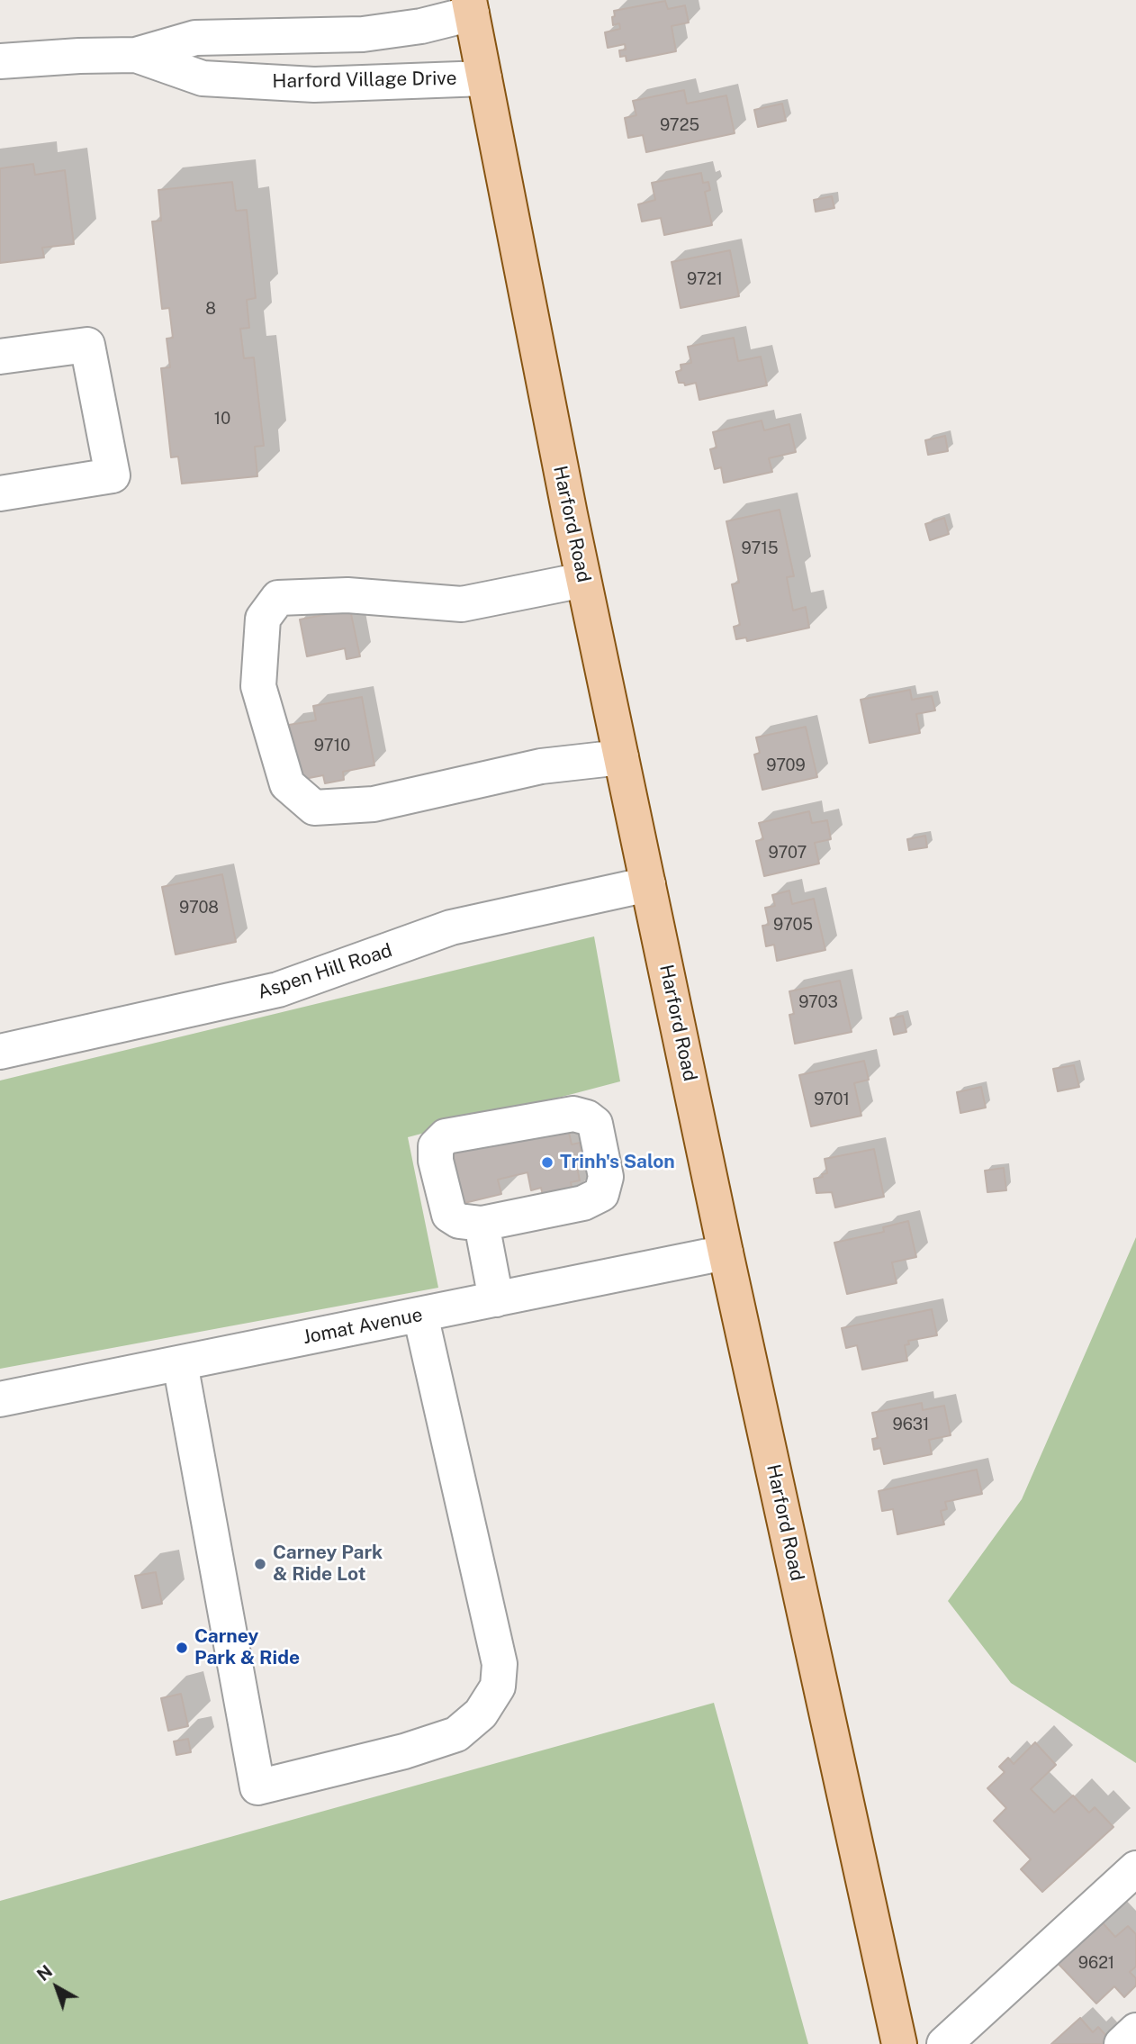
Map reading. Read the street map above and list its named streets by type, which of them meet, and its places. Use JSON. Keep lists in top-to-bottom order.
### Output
{
  "streets": {
    "main road": ["Harford Road"],
    "street": ["Harford Village Drive", "Aspen Hill Road", "Jomat Avenue"]
  },
  "crossings": [
    ["Harford Village Drive", "Harford Road"],
    ["Harford Road", "Aspen Hill Road"],
    ["Harford Road", "Jomat Avenue"]
  ],
  "places": ["Trinh's Salon", "Carney Park & Ride Lot", "Carney Park & Ride"],
  "house_numbers": [
    "9725",
    "9721",
    "8",
    "10",
    "9715",
    "9710",
    "9709",
    "9707",
    "9708",
    "9705",
    "9703",
    "9701",
    "9631",
    "9621"
  ],
  "north": "top left"
}
